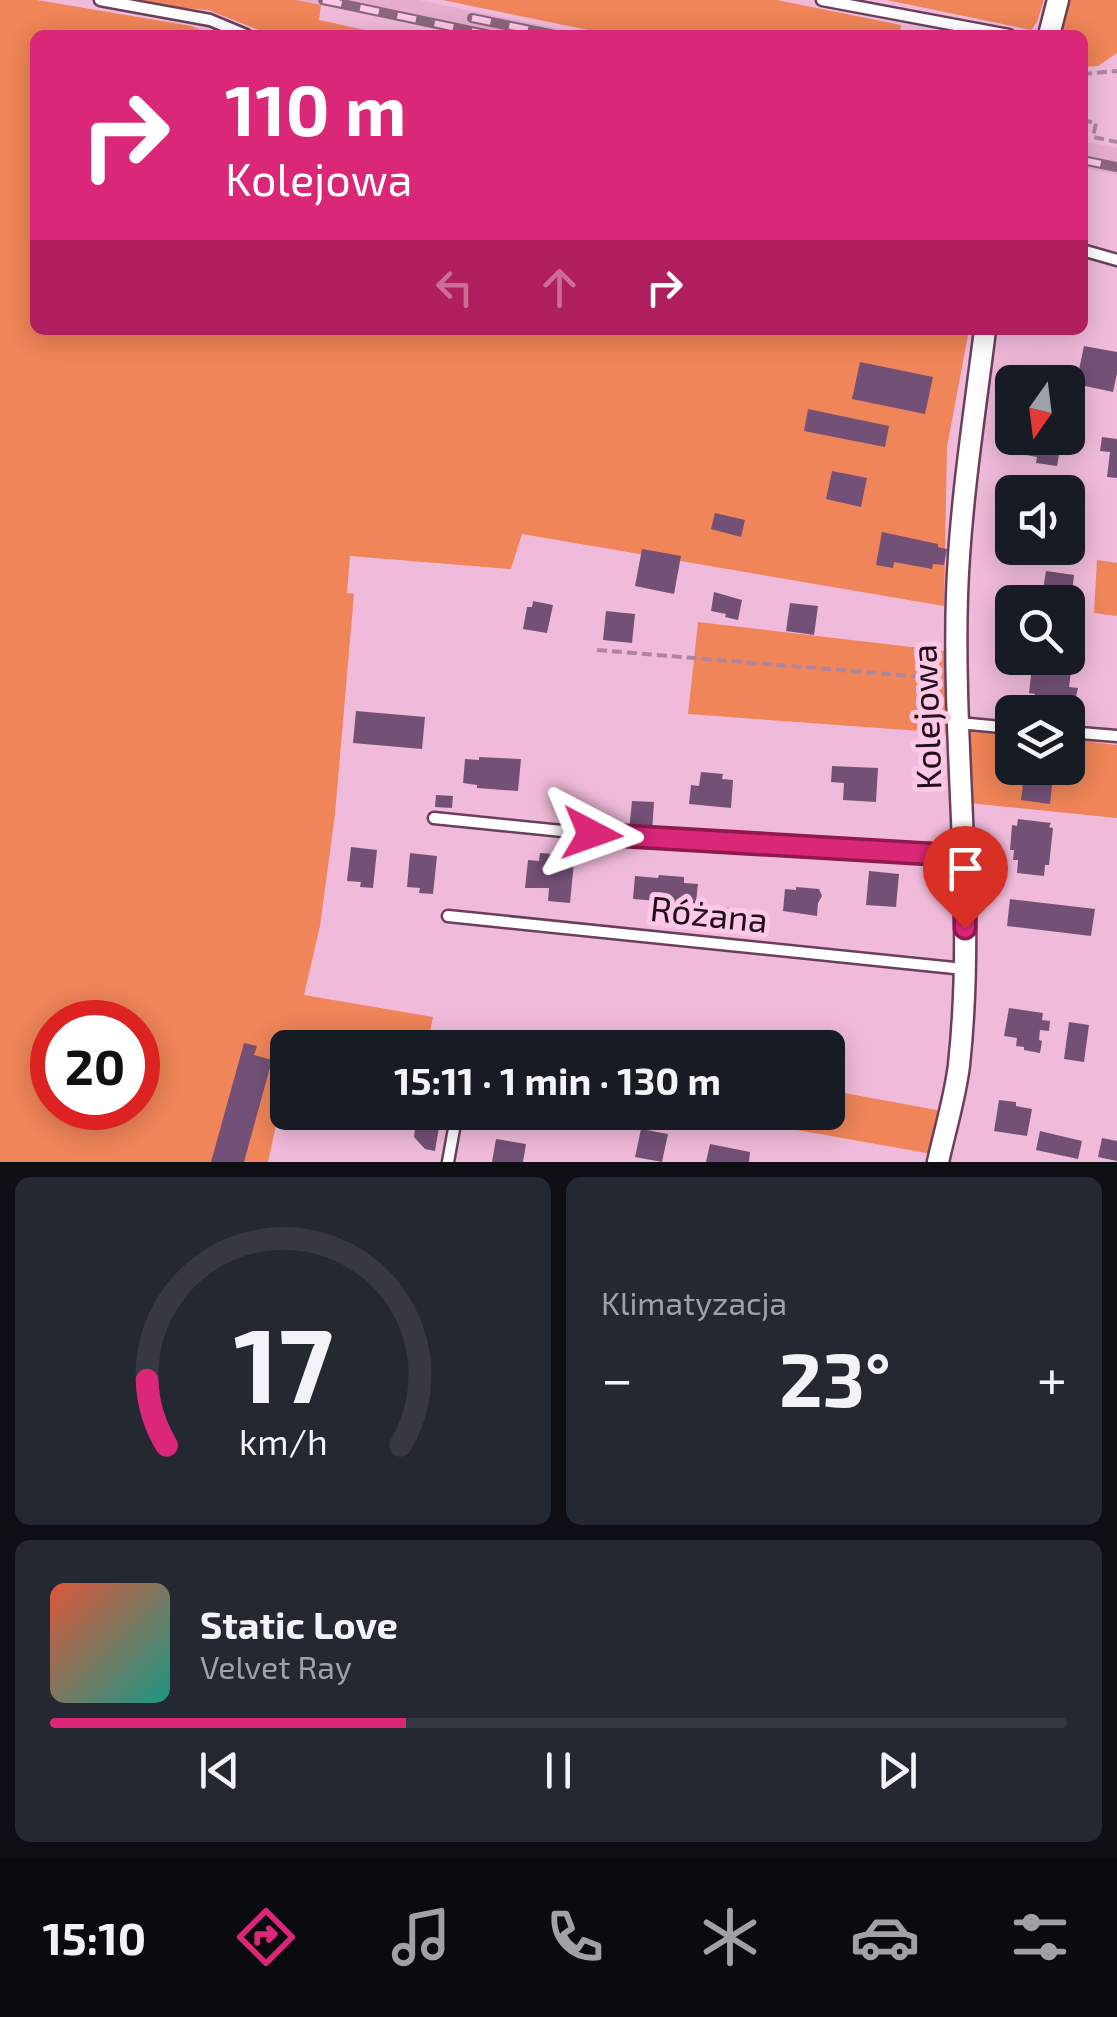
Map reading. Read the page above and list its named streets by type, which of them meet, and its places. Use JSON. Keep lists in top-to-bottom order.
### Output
{
  "streets": {
    "street": ["Kolejowa"],
    "lane": ["Różana"]
  },
  "crossings": [
    ["Kolejowa", "Różana"]
  ],
  "north": "bottom",
  "page": {
    "turn": ["110 m", "Kolejowa"],
    "limit": "20",
    "trip": "15:11 · 1 min · 130 m",
    "tile": "Klimatyzacja",
    "heat": ["−", "23°", "+"],
    "song": ["Static Love", "Velvet Ray"],
    "tabs": "15:10",
    "gauge": ["17", "km/h"]
  }
}
